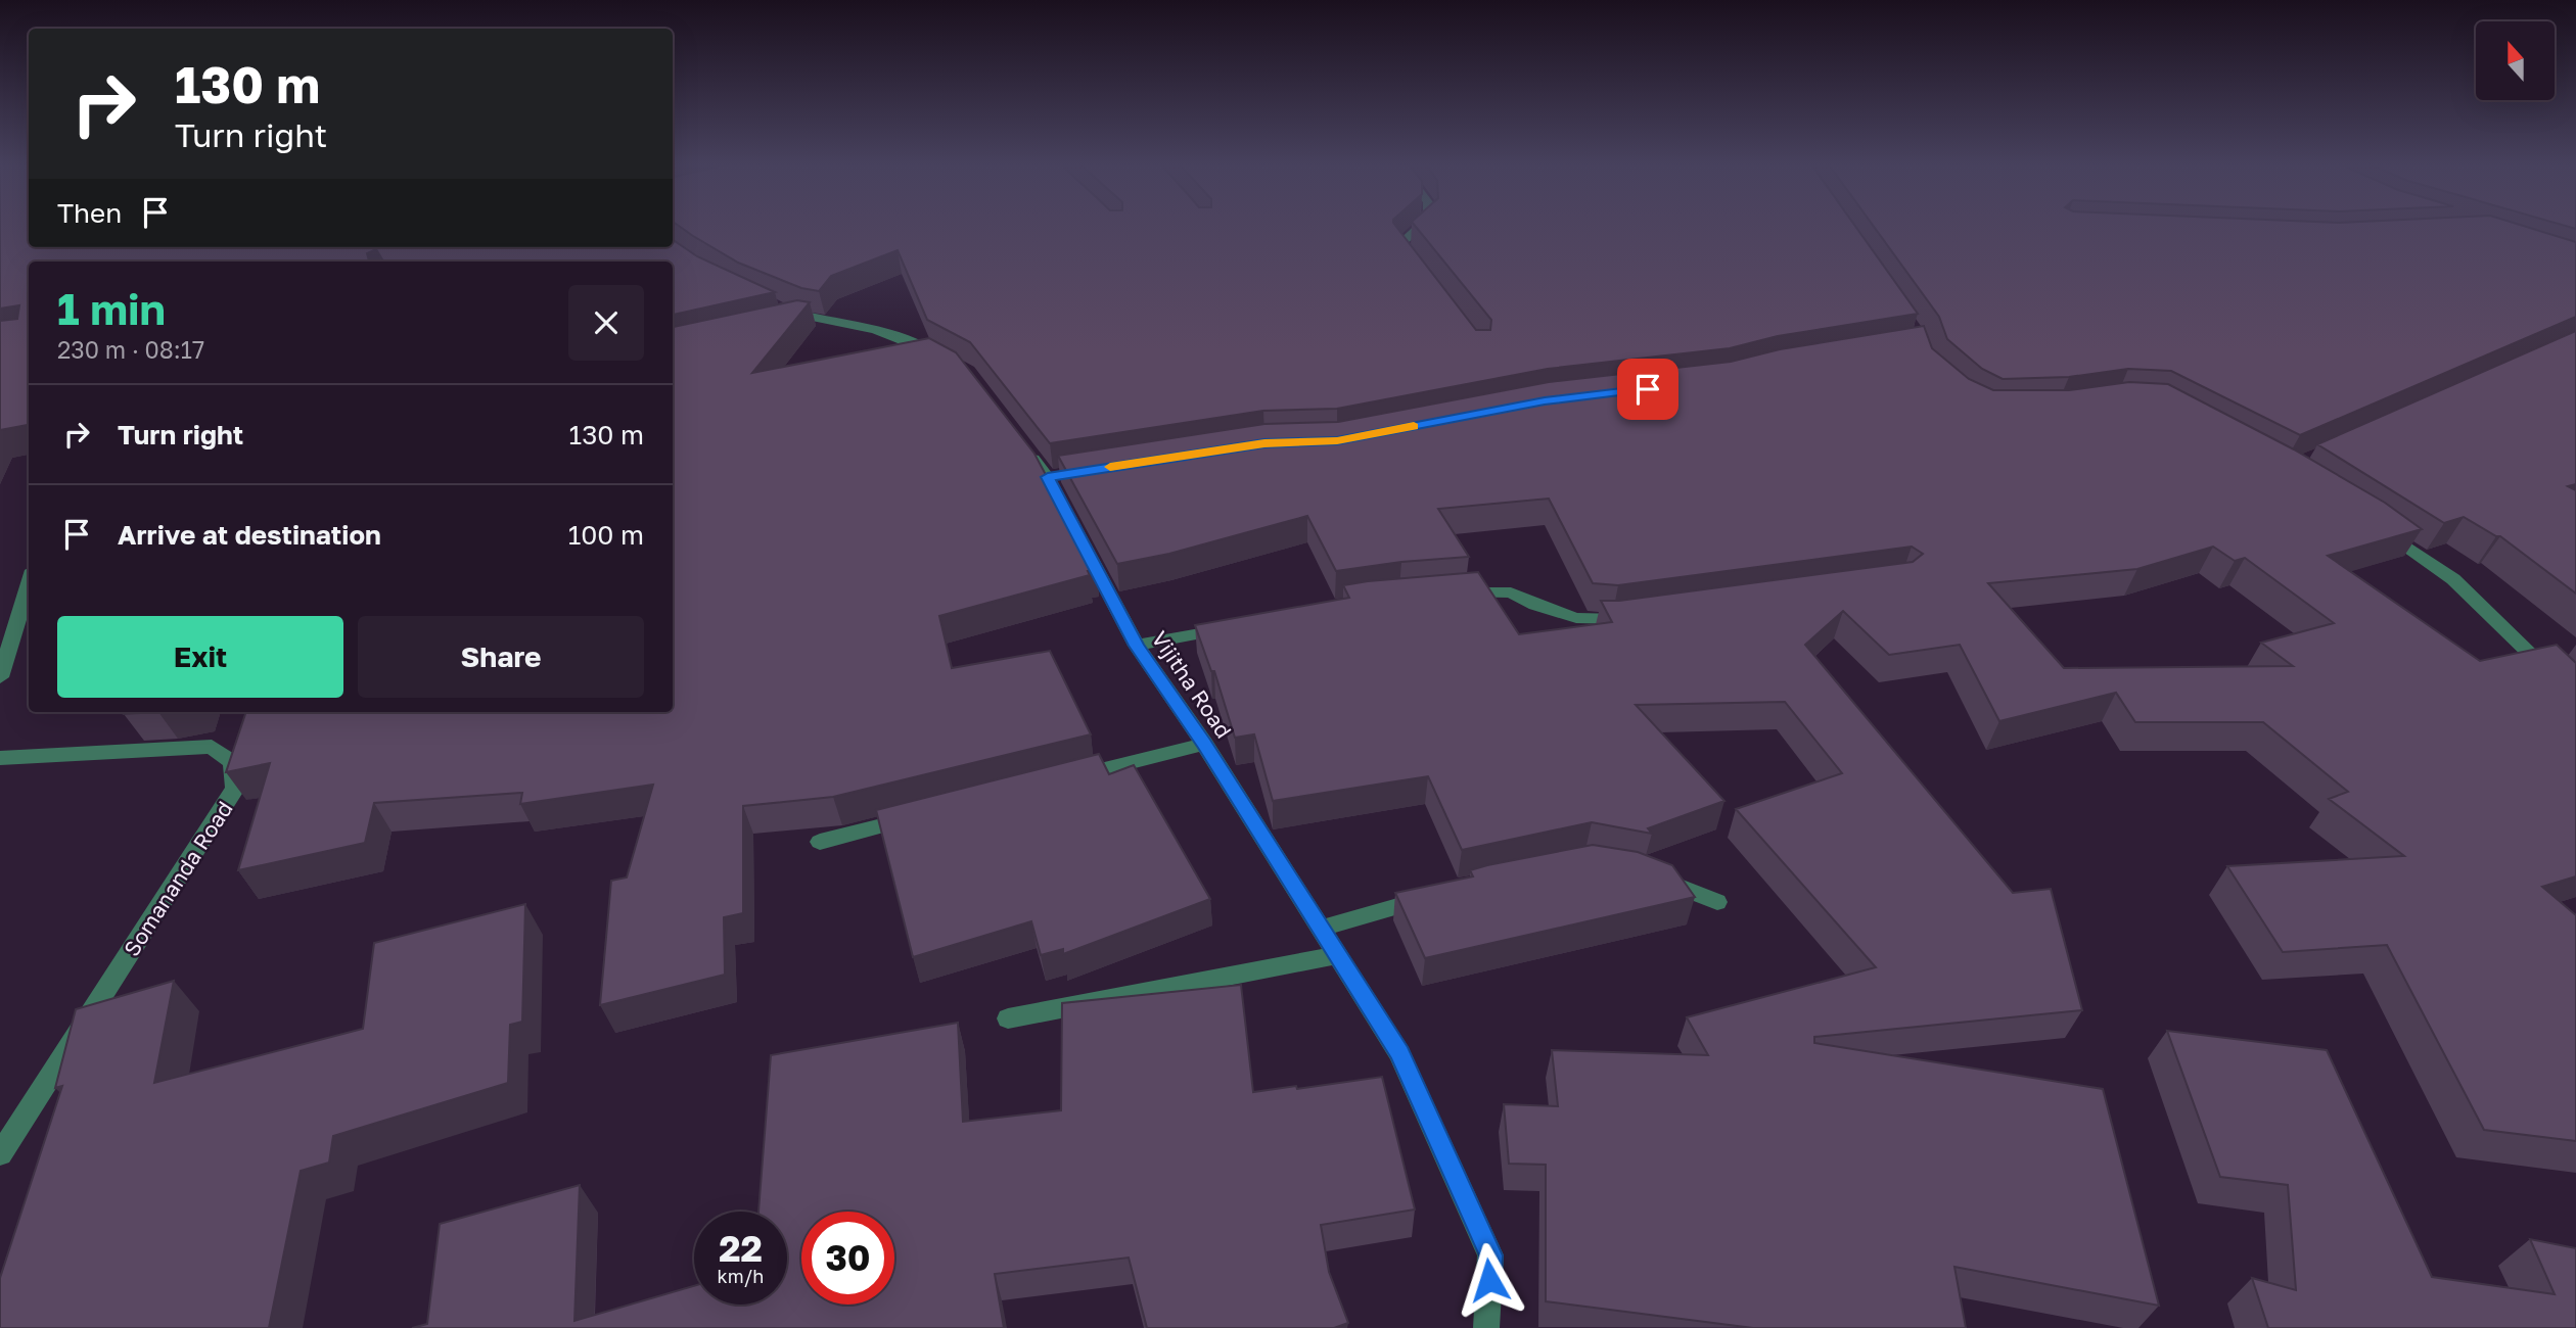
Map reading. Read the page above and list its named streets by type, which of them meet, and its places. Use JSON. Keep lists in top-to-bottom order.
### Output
{
  "streets": {
    "street": ["Vijitha Road", "Somananda Road"]
  },
  "north": "top",
  "page": {
    "turn": ["130 m", "Turn right"],
    "then": "Then",
    "heading": ["1 min", "230 m · 08:17"],
    "list": [
      {
        "name": "Turn right",
        "value": "130 m"
      },
      {
        "name": "Arrive at destination",
        "value": "100 m"
      }
    ],
    "buttons": ["Exit", "Share"],
    "speed": "22 km/h",
    "limit": "30"
  }
}
